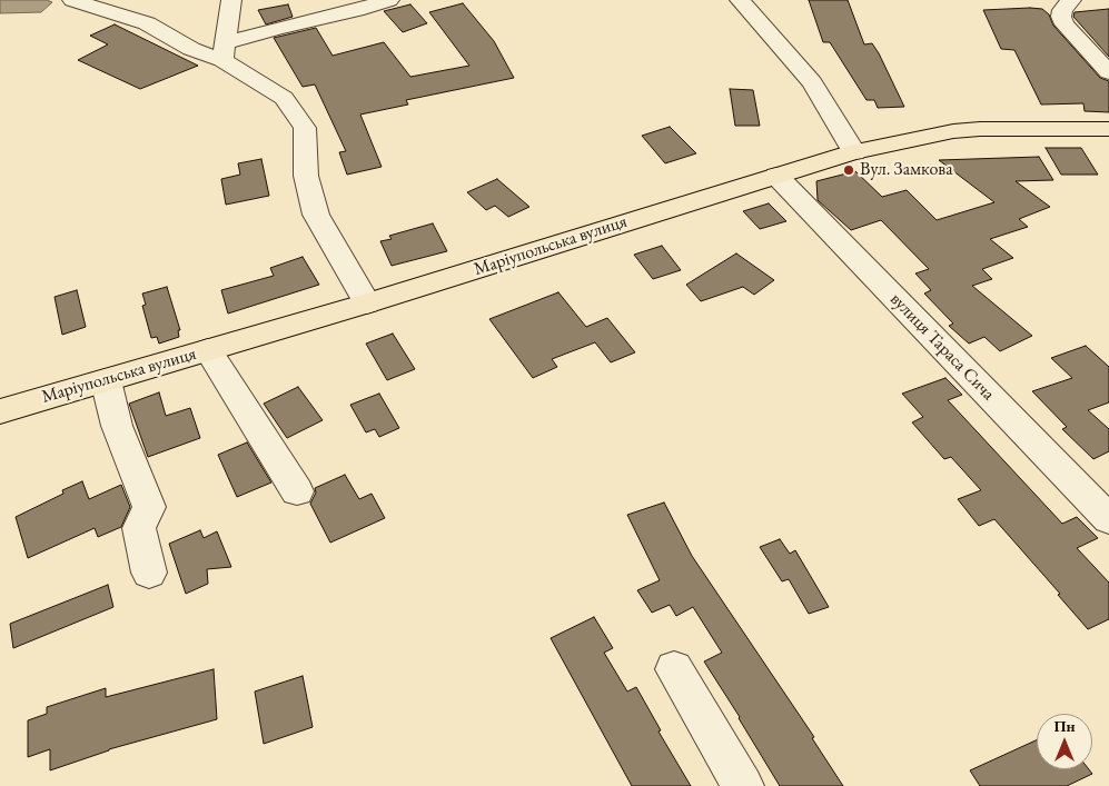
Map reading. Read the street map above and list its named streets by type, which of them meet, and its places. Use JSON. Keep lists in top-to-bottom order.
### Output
{
  "streets": {
    "main road": ["Маріупольська вулиця"],
    "street": ["вулиця Тараса Сича"]
  },
  "crossings": [
    ["Маріупольська вулиця", "вулиця Тараса Сича"]
  ],
  "places": ["Вул. Замкова"],
  "north": "top"
}
